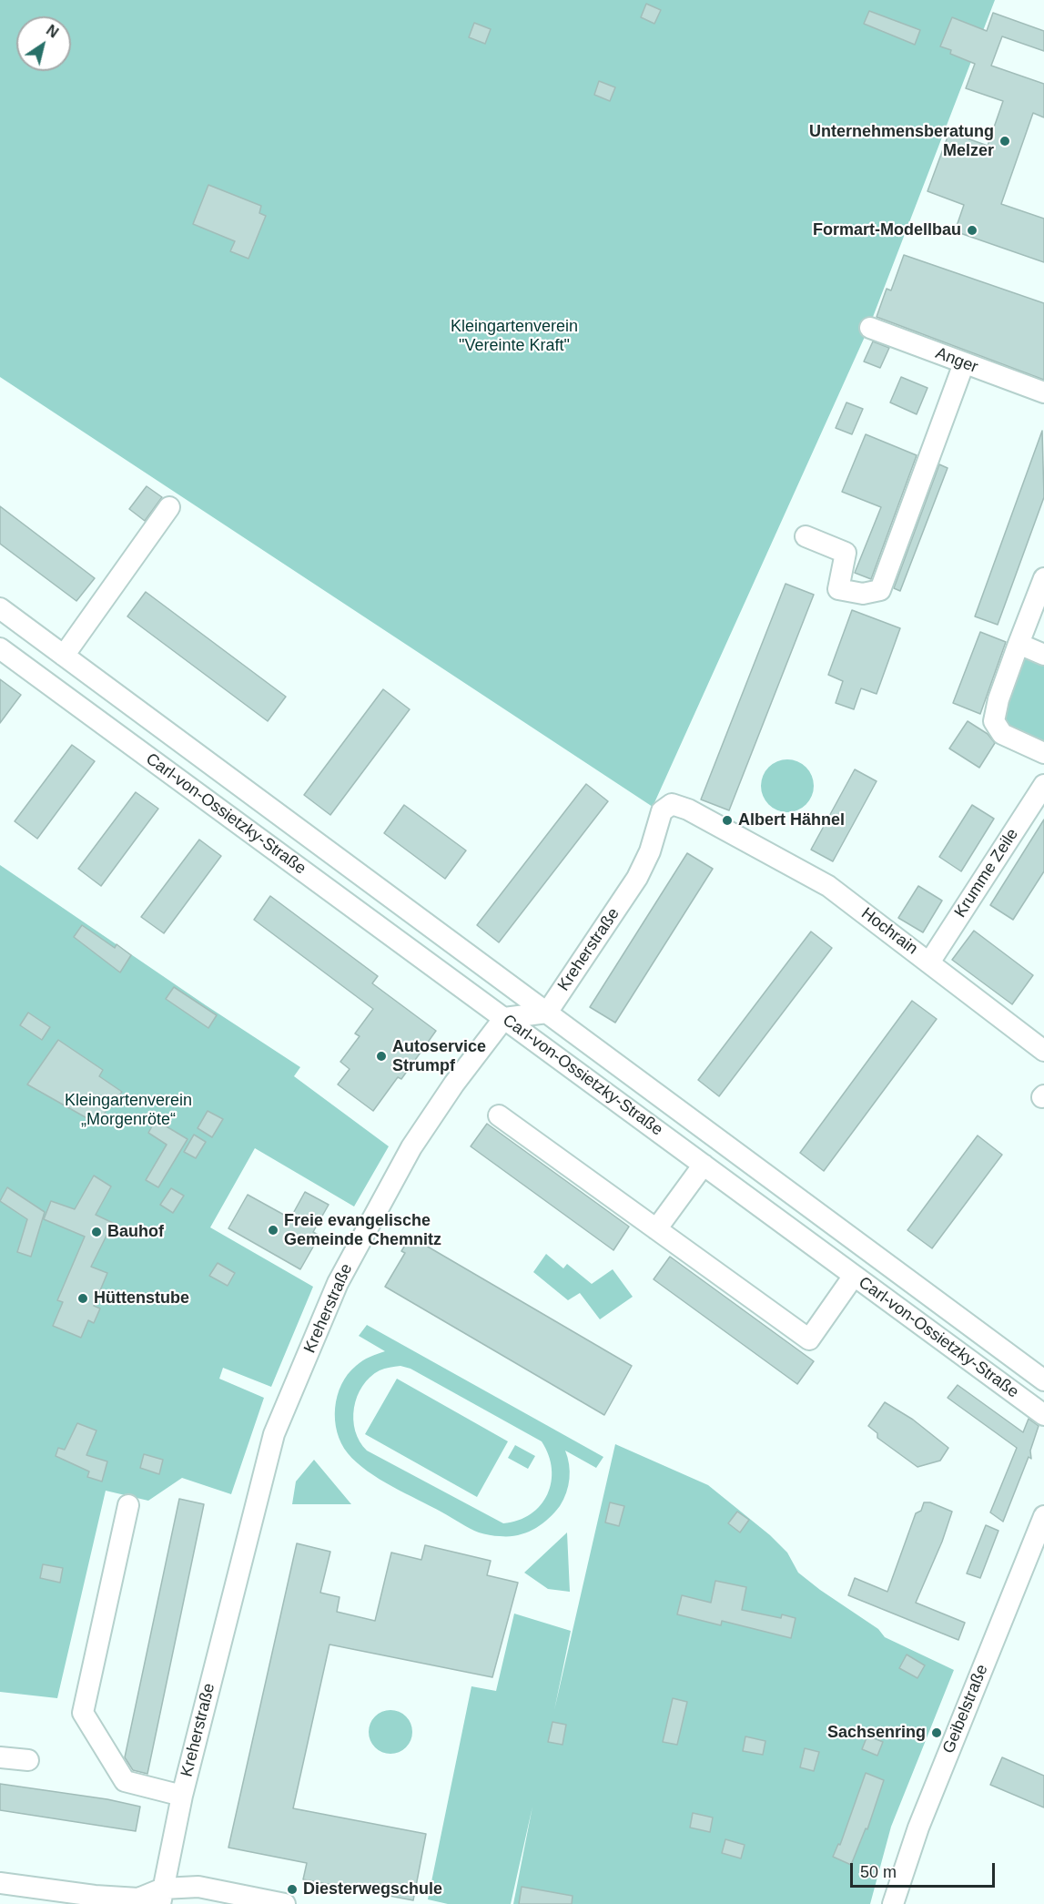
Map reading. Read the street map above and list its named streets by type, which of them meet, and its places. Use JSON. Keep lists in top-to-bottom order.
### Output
{
  "streets": {
    "street": [
      "Anger",
      "Carl-von-Ossietzky-Straße",
      "Krumme Zeile",
      "Hochrain",
      "Kreherstraße",
      "Geibelstraße"
    ]
  },
  "crossings": [
    ["Carl-von-Ossietzky-Straße", "Kreherstraße"],
    ["Krumme Zeile", "Hochrain"],
    ["Hochrain", "Kreherstraße"]
  ],
  "parks": ["Kleingartenverein \"Vereinte Kraft\"", "Kleingartenverein „Morgenröte“"],
  "places": [
    "Unternehmensberatung Melzer",
    "Formart-Modellbau",
    "Albert Hähnel",
    "Autoservice Strumpf",
    "Freie evangelische Gemeinde Chemnitz",
    "Bauhof",
    "Hüttenstube",
    "Sachsenring",
    "Diesterwegschule"
  ],
  "scale_bar": "50 m",
  "north": "top right"
}
